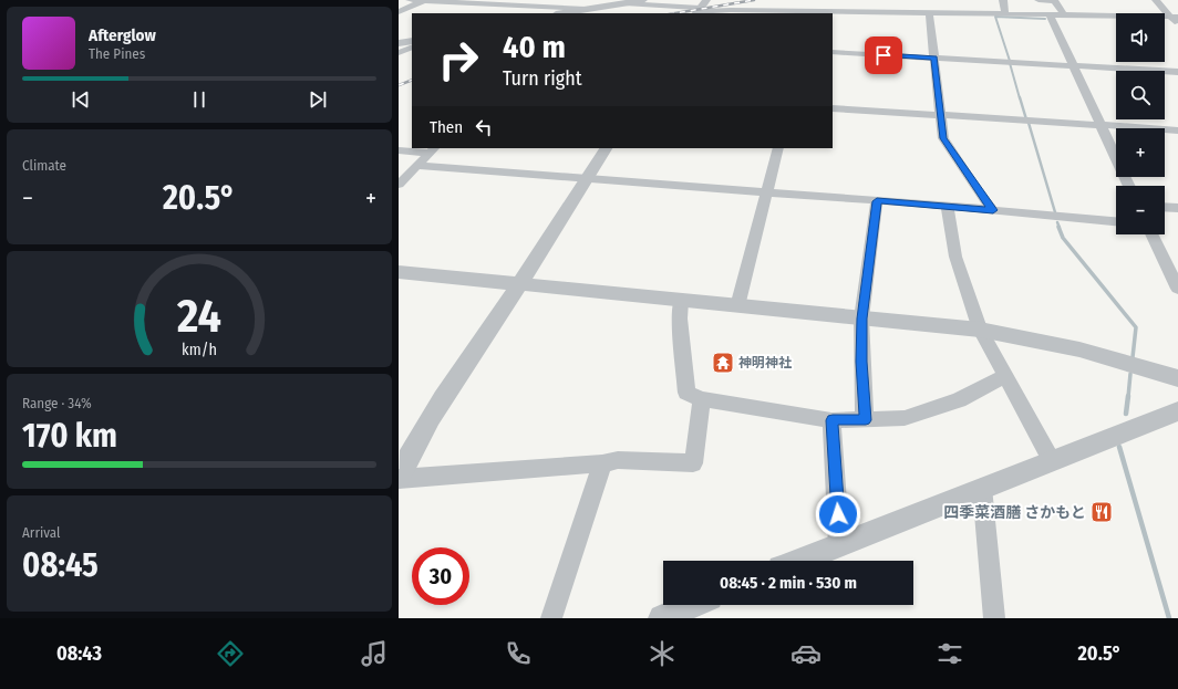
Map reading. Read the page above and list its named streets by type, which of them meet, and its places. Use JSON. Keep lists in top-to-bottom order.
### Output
{
  "places": {
    "temple": ["神明神社"],
    "restaurant": ["四季菜酒膳 さかもと"]
  },
  "page": {
    "map_buttons": ["+", "−"],
    "turn": ["40 m", "Turn right"],
    "song": ["Afterglow", "The Pines"],
    "then": "Then",
    "tile": [
      "Climate",
      ["Range · 34%", "170 km"],
      ["Arrival", "08:45"]
    ],
    "heat": ["−", "20.5°", "+"],
    "limit": "30",
    "trip": "08:45 · 2 min · 530 m",
    "tabs": ["08:43", "20.5°"],
    "gauge": ["24", "km/h"]
  }
}
